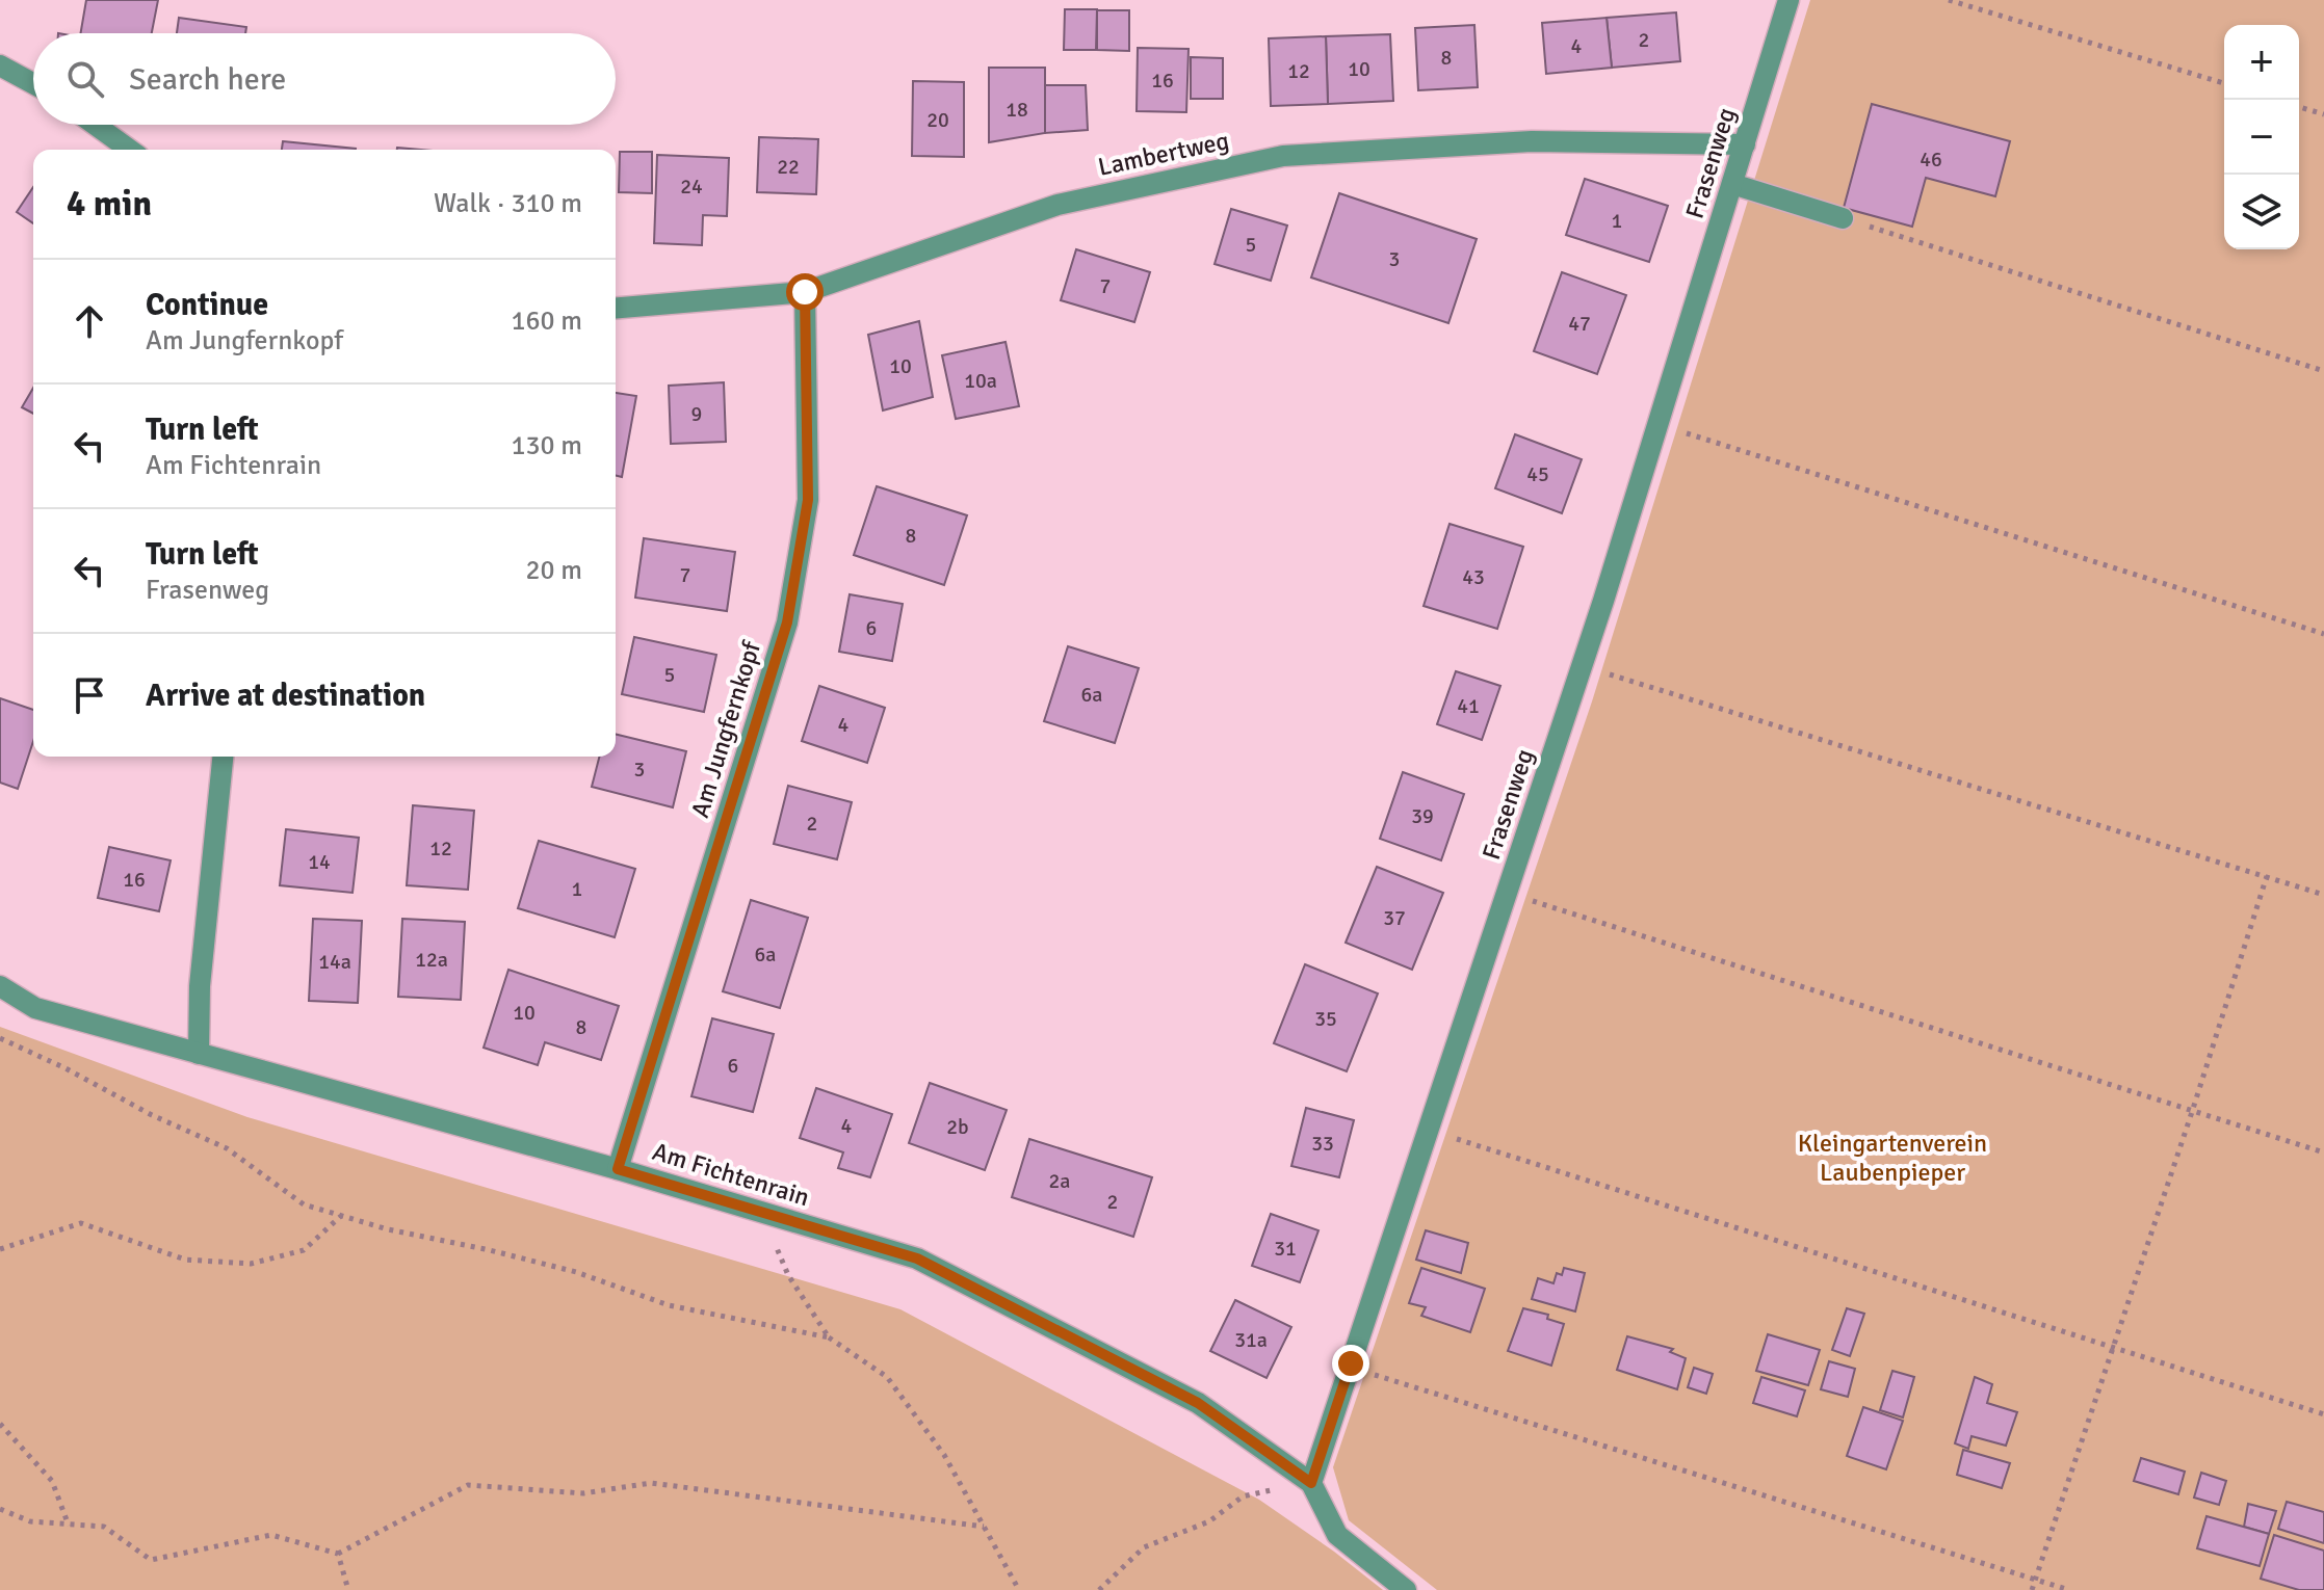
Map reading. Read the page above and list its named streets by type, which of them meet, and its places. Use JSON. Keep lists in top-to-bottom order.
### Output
{
  "streets": {
    "street": [
      "Lambertweg",
      "Frasenweg",
      "Am Jungfernkopf",
      "Am Fichtenrain"
    ]
  },
  "crossings": [
    ["Lambertweg", "Frasenweg"],
    ["Lambertweg", "Am Jungfernkopf"],
    ["Frasenweg", "Am Fichtenrain"],
    ["Am Jungfernkopf", "Am Fichtenrain"]
  ],
  "parks": ["Kleingartenverein Laubenpieper"],
  "house_numbers": [
    "2",
    "4",
    "8",
    "10",
    "12",
    "16",
    "18",
    "20",
    "46",
    "22",
    "24",
    "1",
    "5",
    "3",
    "7",
    "47",
    "10",
    "10a",
    "9",
    "45",
    "8",
    "7",
    "43",
    "6",
    "5",
    "6a",
    "41",
    "4",
    "3",
    "39",
    "2",
    "12",
    "14",
    "16",
    "1",
    "37",
    "6a",
    "12a",
    "14a",
    "10",
    "35",
    "8",
    "6",
    "4",
    "2b",
    "33",
    "2a",
    "2",
    "31",
    "31a"
  ],
  "page": {
    "map_buttons": ["+", "−"],
    "search": "Search here",
    "heading": ["4 min", "Walk · 310 m"],
    "list": [
      ["Continue", "Am Jungfernkopf", "160 m"],
      ["Turn left", "Am Fichtenrain", "130 m"],
      ["Turn left", "Frasenweg", "20 m"],
      "Arrive at destination"
    ]
  }
}
